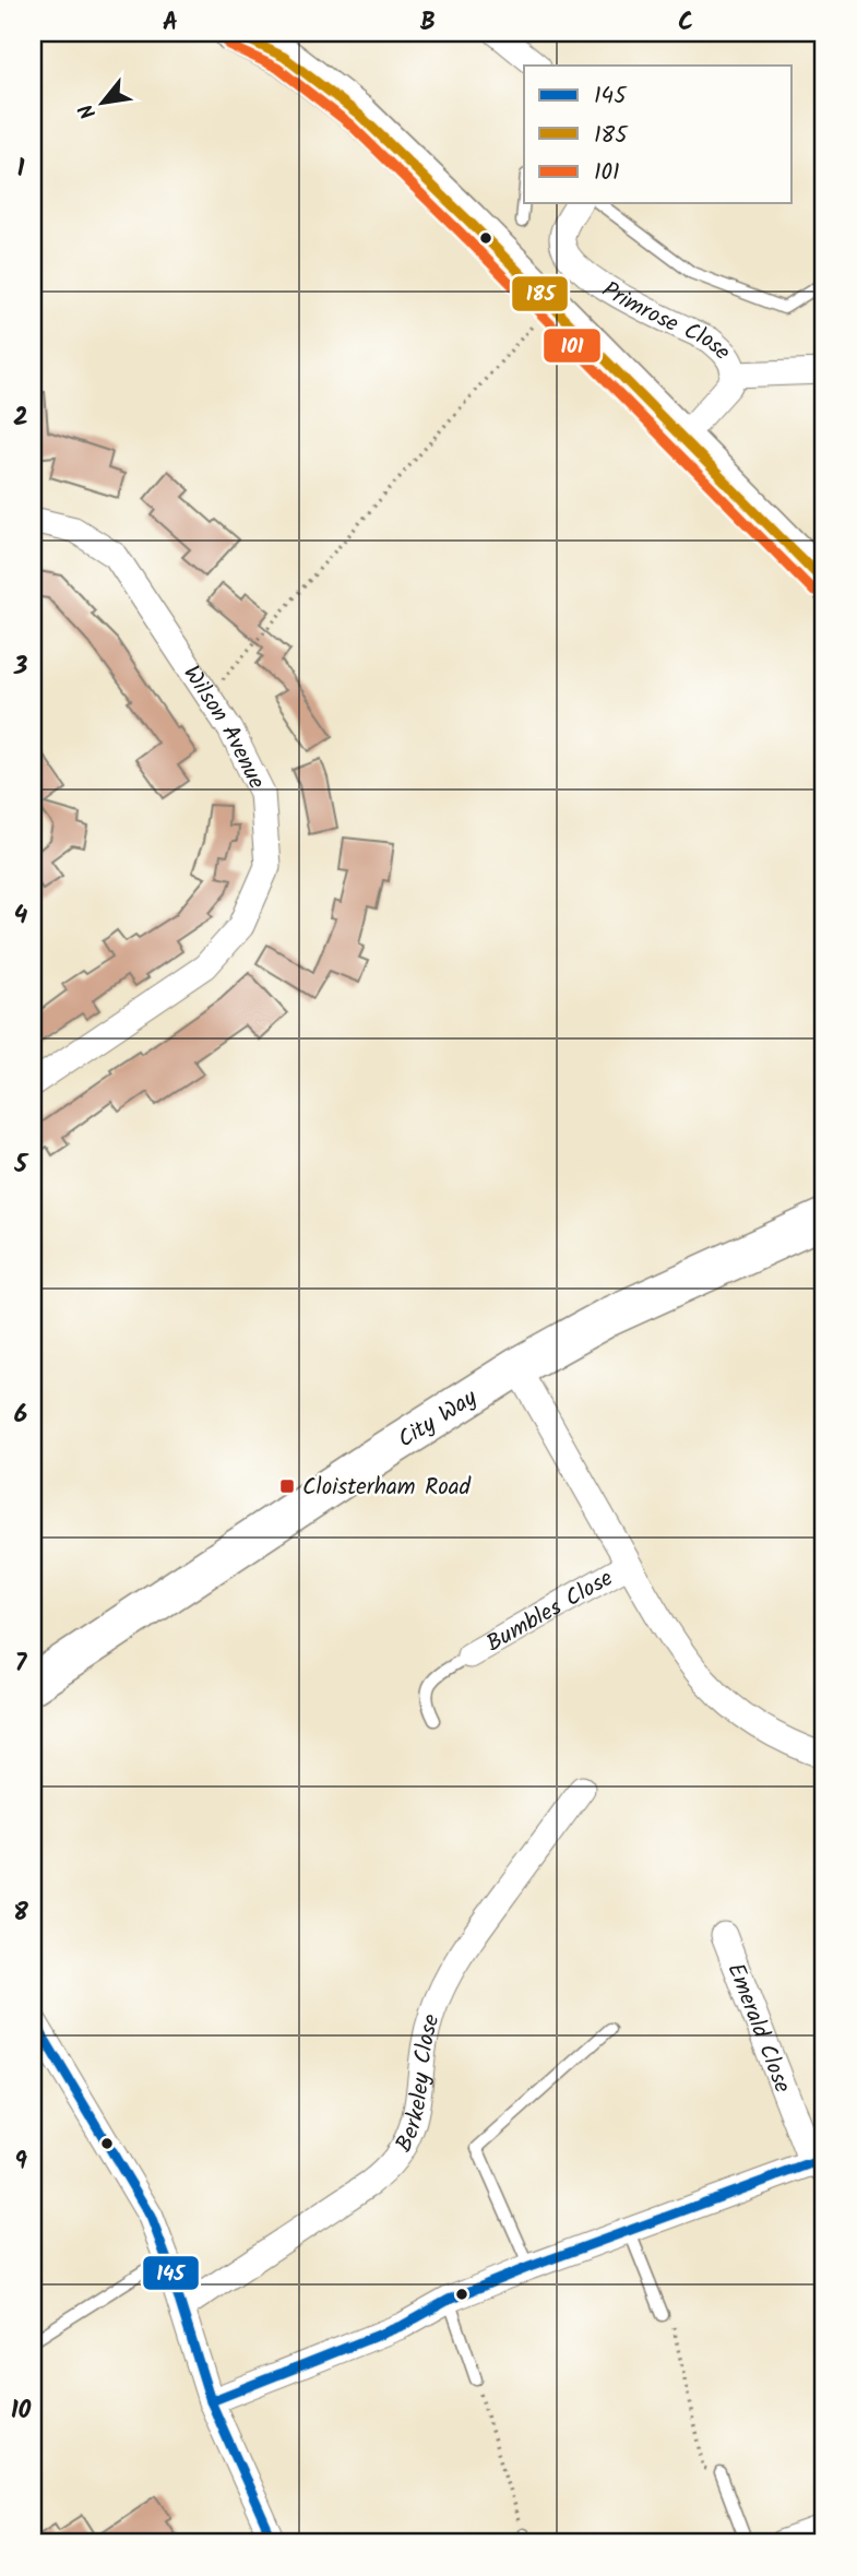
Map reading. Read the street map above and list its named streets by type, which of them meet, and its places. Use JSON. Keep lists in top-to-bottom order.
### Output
{
  "streets": {
    "main road": ["City Way"],
    "street": [
      "Primrose Close",
      "Wilson Avenue",
      "Bumbles Close",
      "Emerald Close",
      "Berkeley Close"
    ]
  },
  "places": {
    "transit": ["Cloisterham Road"]
  },
  "lines": ["transit line 185", "transit line 101", "transit line 145"],
  "legend": ["145", "185", "101"],
  "north": "bottom left",
  "grid": {
    "columns": ["A", "B", "C"],
    "rows": [
      "1",
      "2",
      "3",
      "4",
      "5",
      "6",
      "7",
      "8",
      "9",
      "10"
    ]
  }
}
